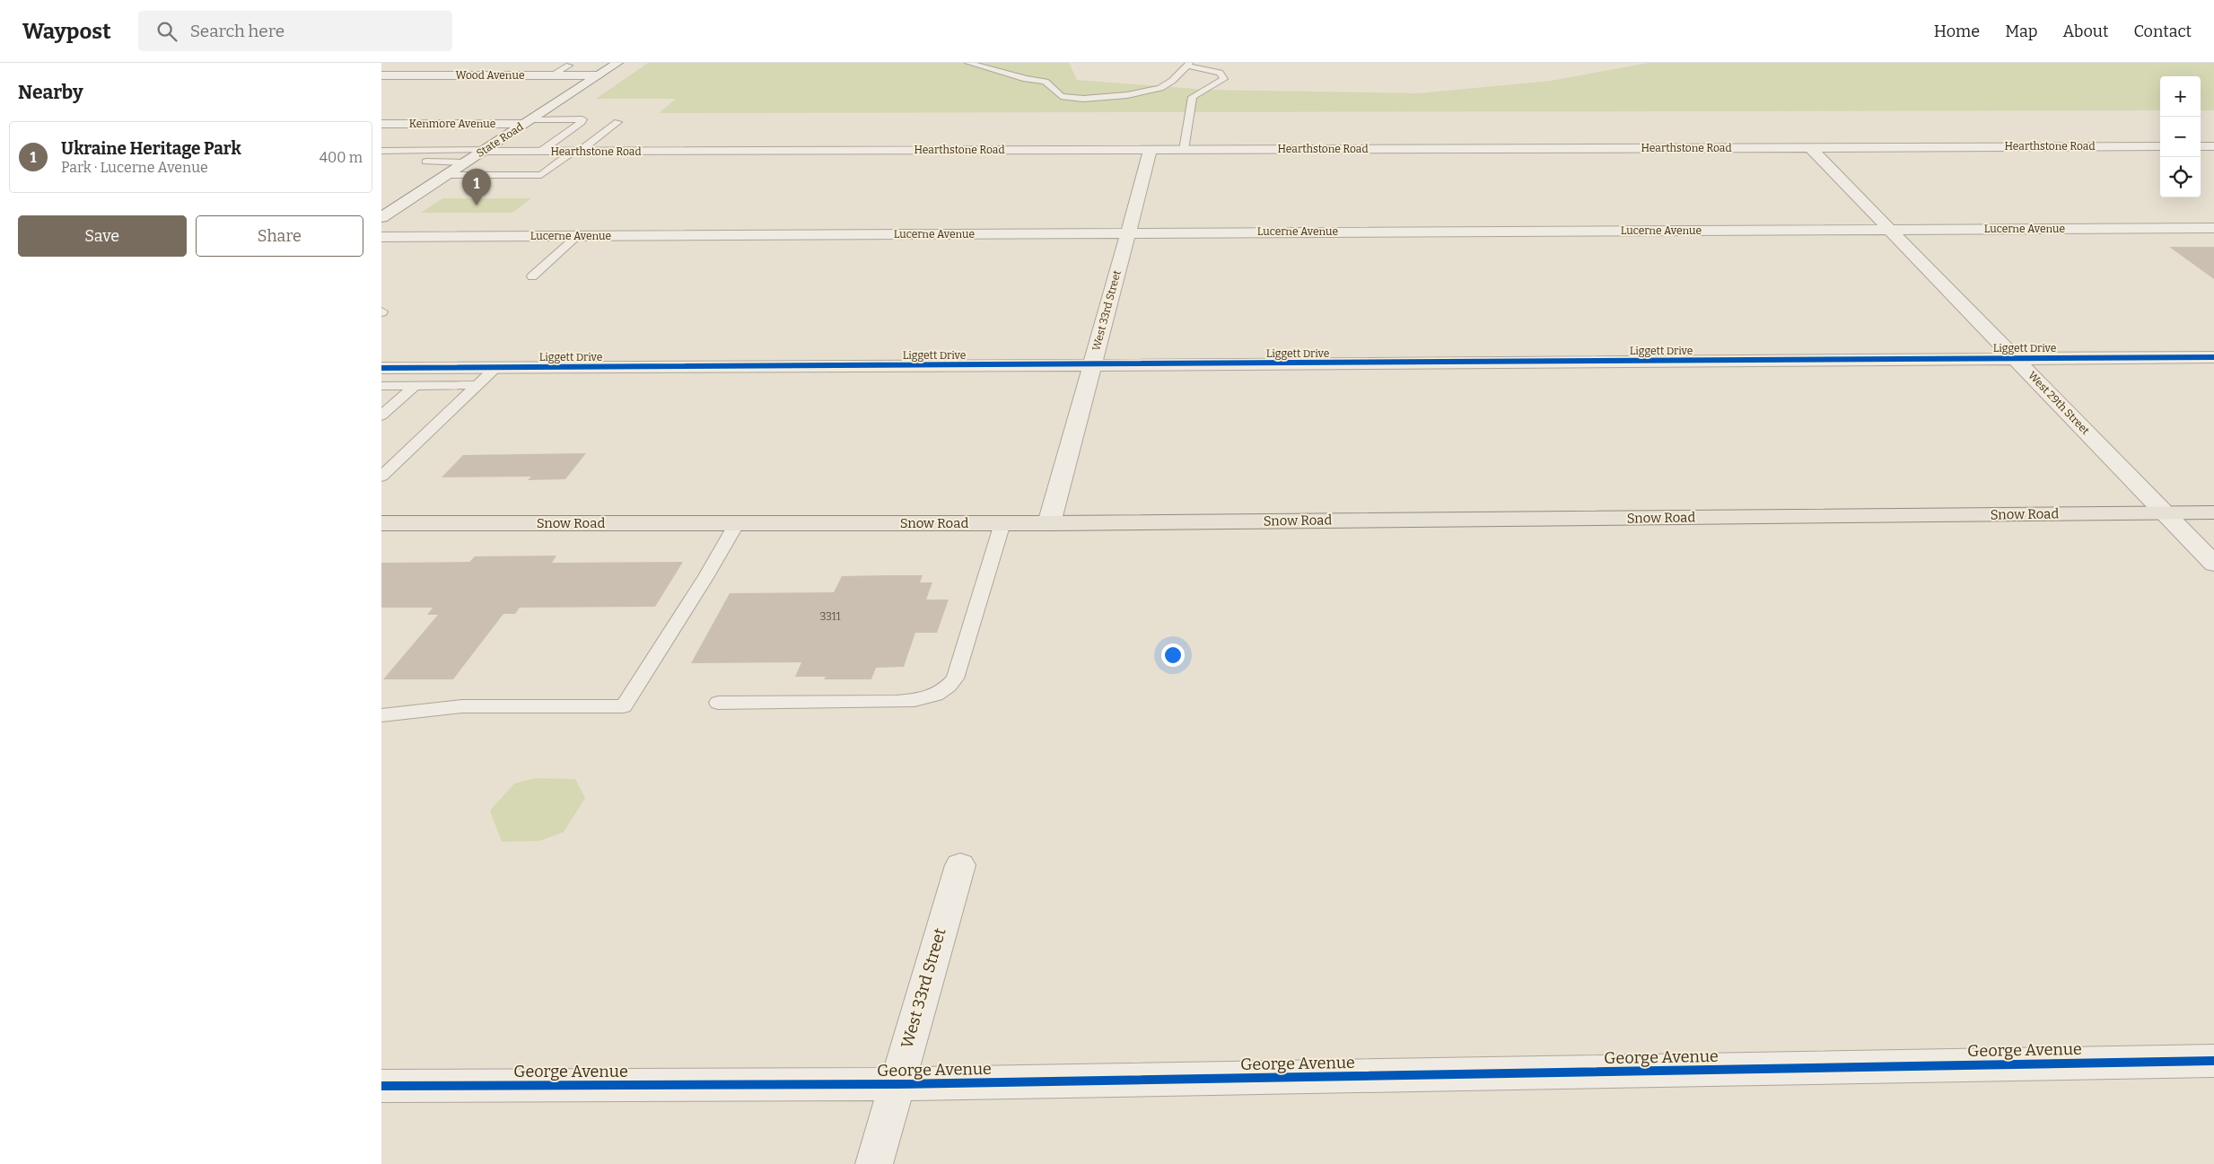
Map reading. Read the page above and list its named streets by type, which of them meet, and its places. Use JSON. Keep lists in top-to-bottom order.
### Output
{
  "streets": {
    "main road": ["Snow Road"],
    "street": [
      "Wood Avenue",
      "Kenmore Avenue",
      "State Road",
      "Hearthstone Road",
      "Lucerne Avenue",
      "West 33rd Street",
      "Liggett Drive",
      "West 29th Street",
      "George Avenue"
    ]
  },
  "crossings": [
    ["Wood Avenue", "State Road"],
    ["Kenmore Avenue", "State Road"],
    ["State Road", "Hearthstone Road"],
    ["Hearthstone Road", "West 33rd Street"],
    ["Hearthstone Road", "West 29th Street"],
    ["Lucerne Avenue", "West 33rd Street"],
    ["Lucerne Avenue", "West 29th Street"],
    ["West 33rd Street", "Liggett Drive"],
    ["West 33rd Street", "Snow Road"],
    ["West 33rd Street", "George Avenue"],
    ["Liggett Drive", "West 29th Street"],
    ["West 29th Street", "Snow Road"]
  ],
  "house_numbers": ["3311"],
  "page": {
    "header": "Waypost",
    "search": "Search here",
    "nav": [
      "Home",
      "Map",
      "About",
      "Contact"
    ],
    "heading": "Nearby",
    "map_buttons": ["+", "−"],
    "list": [
      {
        "mark": "1",
        "name": "Ukraine Heritage Park",
        "note": "Park · Lucerne Avenue",
        "value": "400 m"
      }
    ],
    "pins": "1",
    "buttons": ["Save", "Share"]
  }
}
